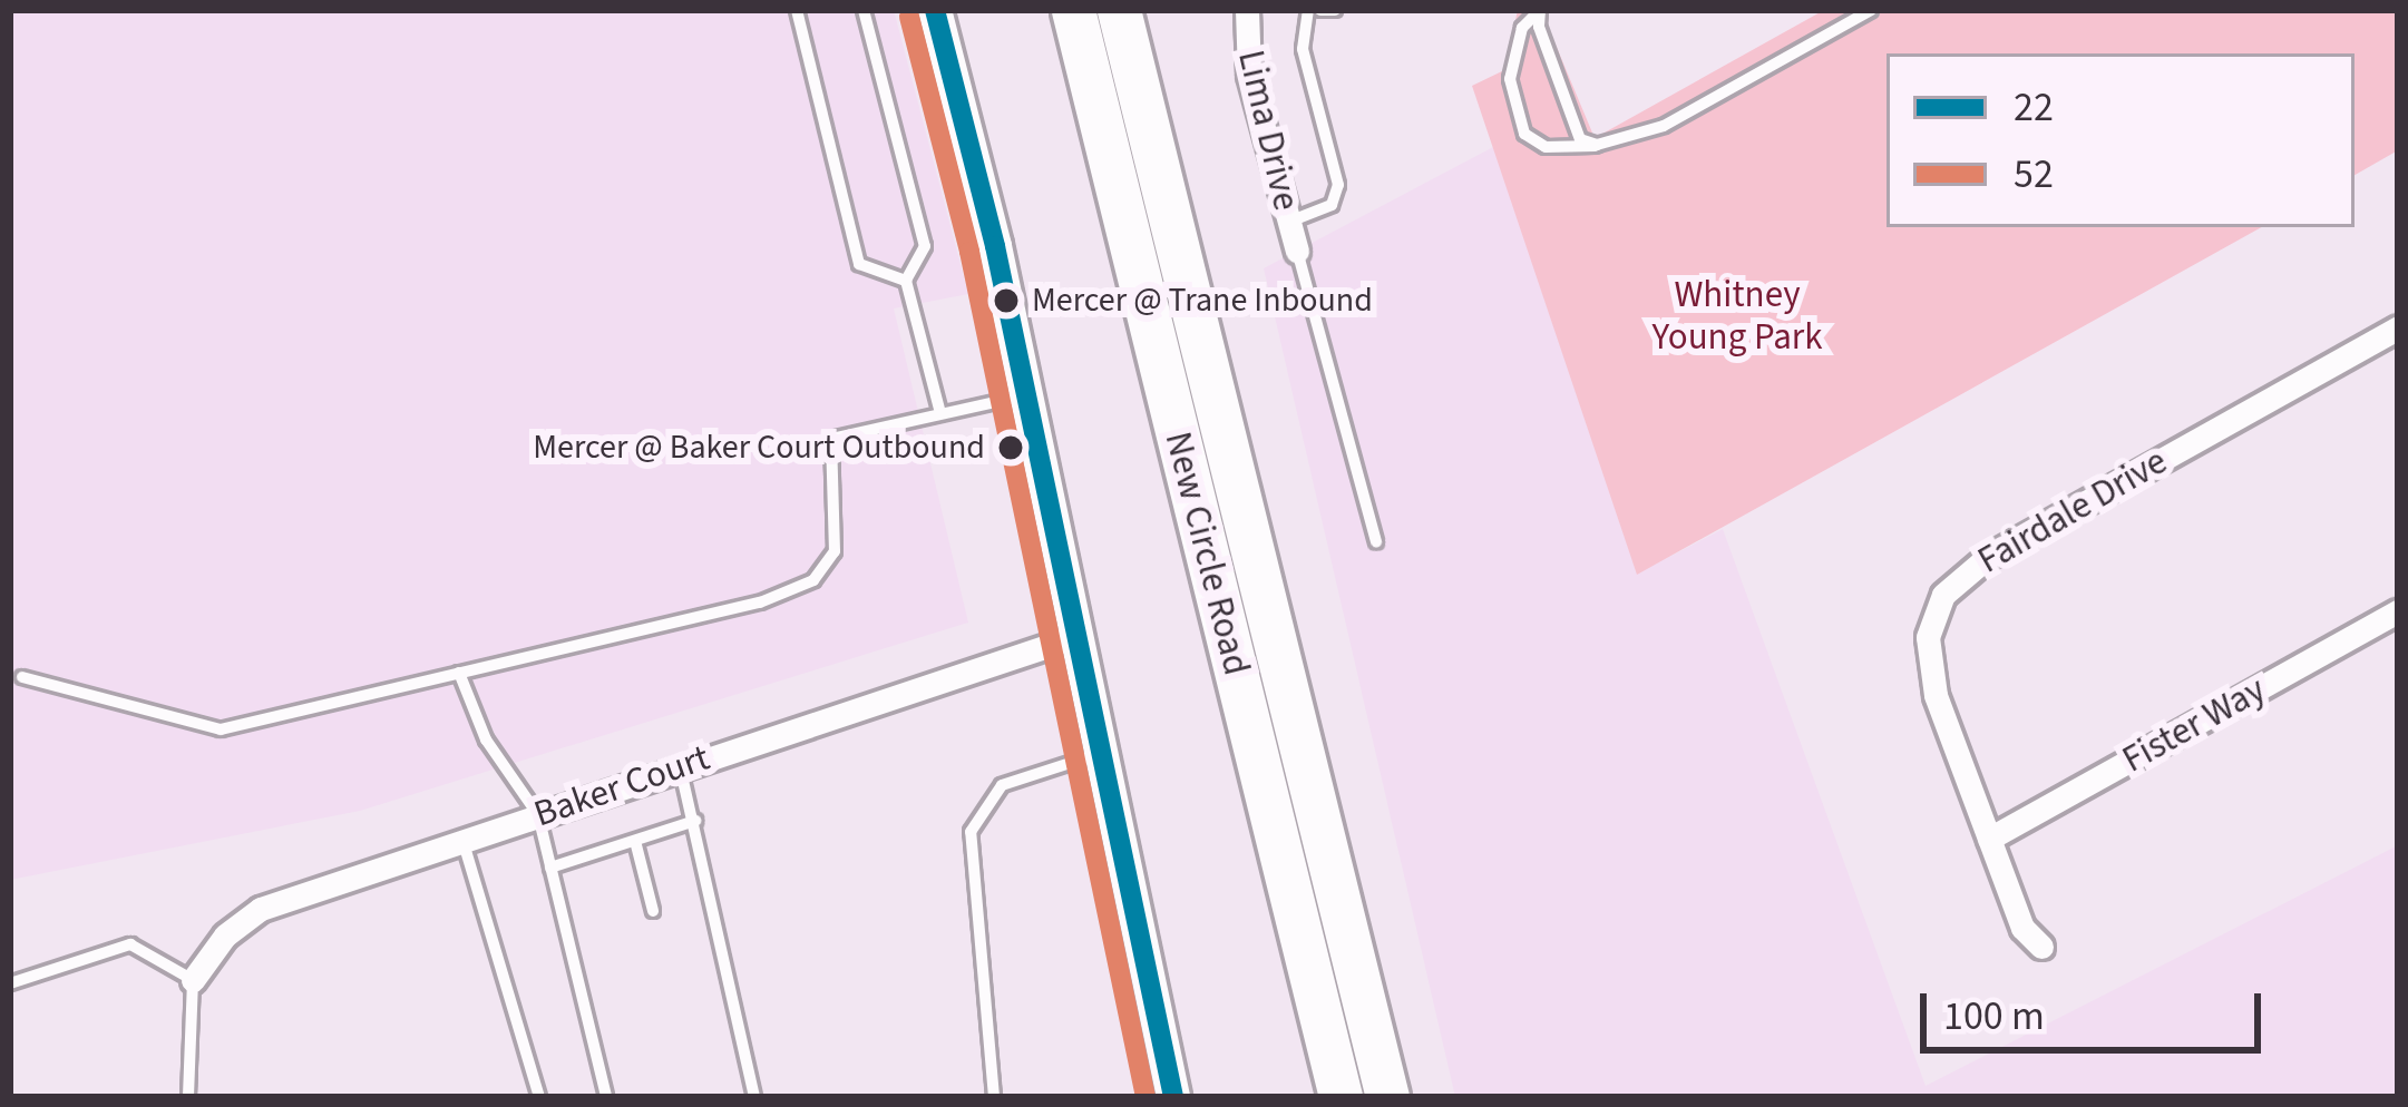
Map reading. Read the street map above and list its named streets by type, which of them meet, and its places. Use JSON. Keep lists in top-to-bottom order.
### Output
{
  "streets": {
    "highway": ["New Circle Road"],
    "street": [
      "Lima Drive",
      "Fairdale Drive",
      "Fister Way",
      "Baker Court"
    ]
  },
  "crossings": [
    ["Fairdale Drive", "Fister Way"]
  ],
  "parks": ["Whitney Young Park"],
  "places": ["Mercer @ Trane Inbound", "Mercer @ Baker Court Outbound"],
  "lines": ["transit line 22", "transit line 52"],
  "legend": ["22", "52"],
  "scale_bar": "100 m"
}
